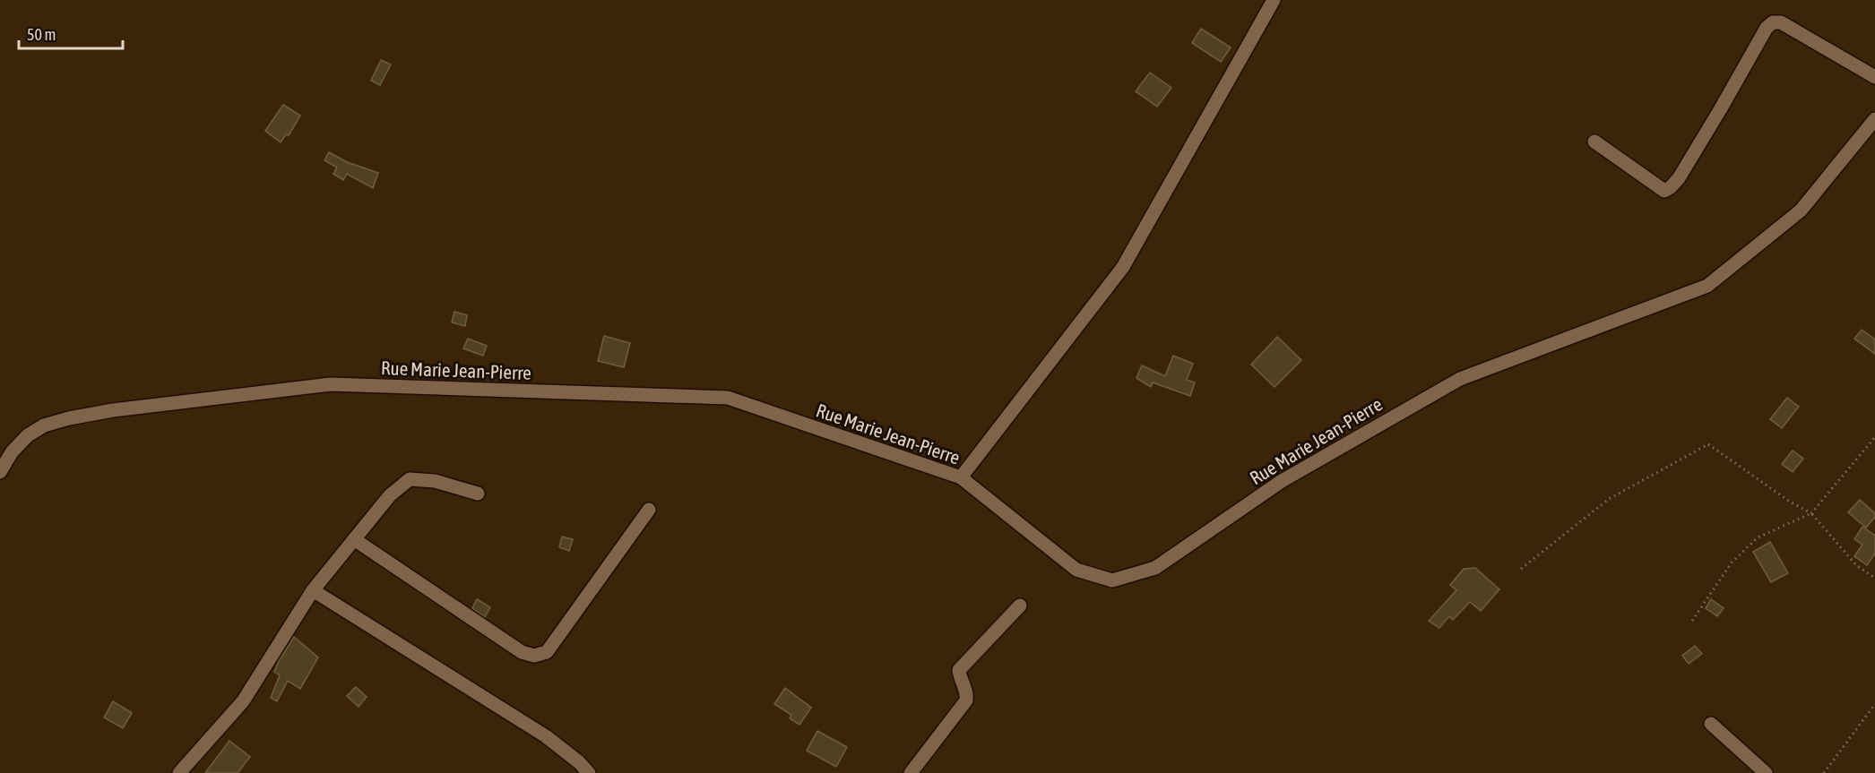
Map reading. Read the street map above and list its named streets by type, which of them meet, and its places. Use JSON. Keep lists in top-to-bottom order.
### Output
{
  "streets": {
    "street": ["Rue Marie Jean-Pierre"]
  },
  "scale_bar": "50 m"
}
